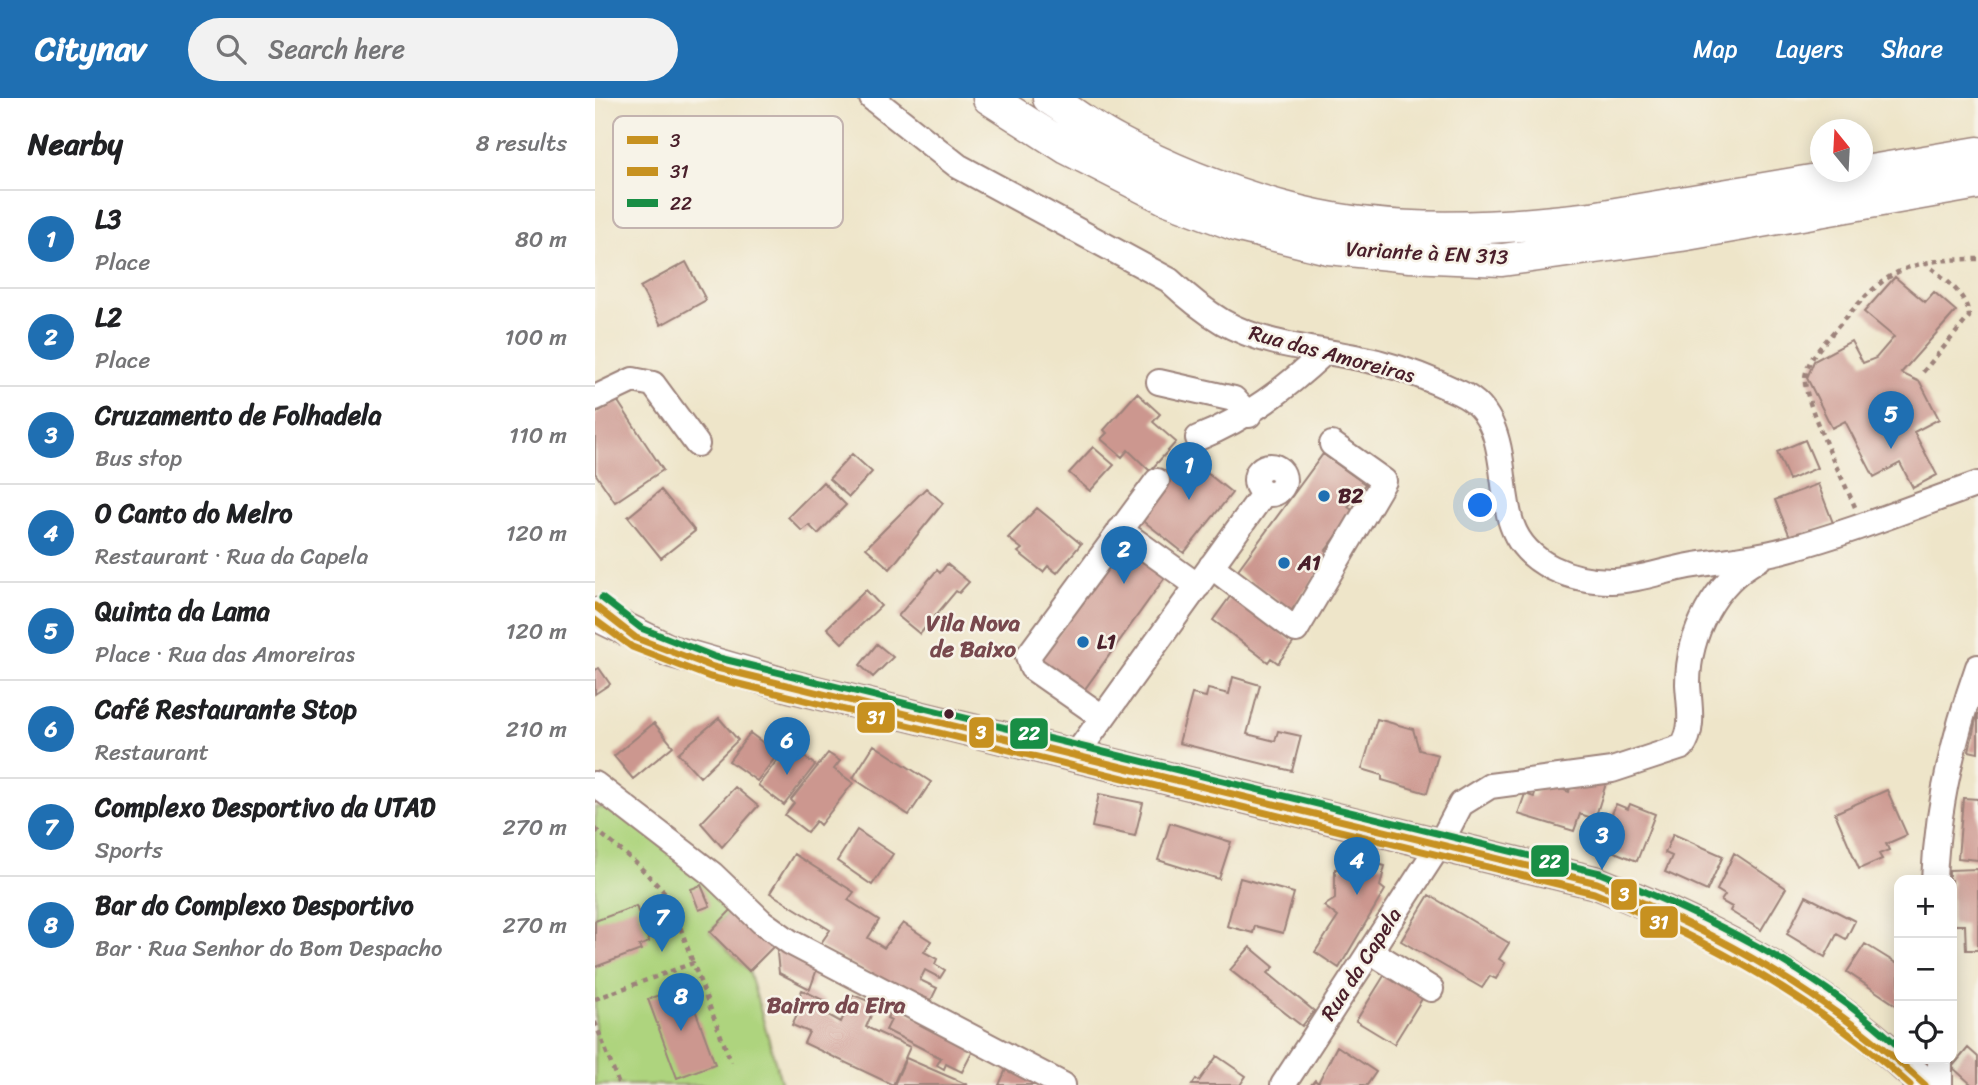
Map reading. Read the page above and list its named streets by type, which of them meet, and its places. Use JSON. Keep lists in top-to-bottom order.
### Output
{
  "streets": {
    "main road": ["Variante à EN 313"],
    "street": ["Rua das Amoreiras", "Rua da Capela"]
  },
  "crossings": [
    ["Rua das Amoreiras", "Rua da Capela"]
  ],
  "districts": ["Vila Nova de Baixo", "Bairro da Eira"],
  "places": ["B2", "A1", "L1"],
  "lines": ["transit line 22", "transit line 3", "transit line 31"],
  "legend": ["3", "31", "22"],
  "north": "top",
  "page": {
    "header": "Citynav",
    "search": "Search here",
    "nav": ["Map", "Layers", "Share"],
    "heading": ["Nearby", "8 results"],
    "list": [
      {
        "mark": "1",
        "name": "L3",
        "note": "Place",
        "value": "80 m"
      },
      {
        "mark": "2",
        "name": "L2",
        "note": "Place",
        "value": "100 m"
      },
      {
        "mark": "3",
        "name": "Cruzamento de Folhadela",
        "note": "Bus stop",
        "value": "110 m"
      },
      {
        "mark": "4",
        "name": "O Canto do Melro",
        "note": "Restaurant · Rua da Capela",
        "value": "120 m"
      },
      {
        "mark": "5",
        "name": "Quinta da Lama",
        "note": "Place · Rua das Amoreiras",
        "value": "120 m"
      },
      {
        "mark": "6",
        "name": "Café Restaurante Stop",
        "note": "Restaurant",
        "value": "210 m"
      },
      {
        "mark": "7",
        "name": "Complexo Desportivo da UTAD",
        "note": "Sports",
        "value": "270 m"
      },
      {
        "mark": "8",
        "name": "Bar do Complexo Desportivo",
        "note": "Bar · Rua Senhor do Bom Despacho",
        "value": "270 m"
      }
    ],
    "pins": [
      "5",
      "1",
      "2",
      "6",
      "3",
      "4",
      "7",
      "8"
    ],
    "map_buttons": ["+", "−"]
  }
}
